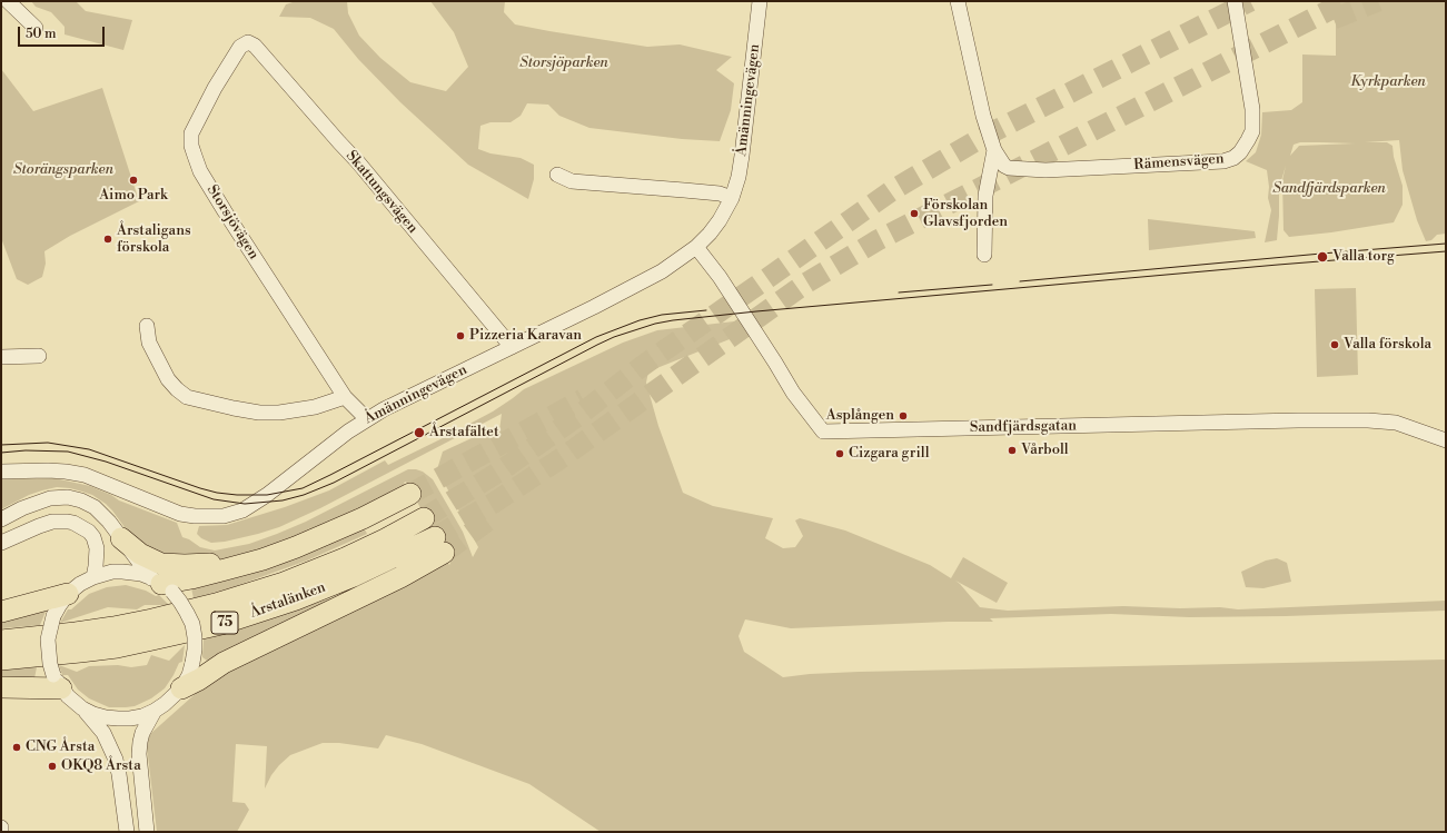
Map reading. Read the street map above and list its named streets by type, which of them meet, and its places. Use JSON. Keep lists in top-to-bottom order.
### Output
{
  "streets": {
    "highway": ["Årstalänken", "75"],
    "street": [
      "Åmänningevägen",
      "Rämensvägen",
      "Skattungsvägen",
      "Storsjövägen",
      "Sandfjärdsgatan"
    ]
  },
  "crossings": [
    ["Åmänningevägen", "Skattungsvägen"],
    ["Åmänningevägen", "Storsjövägen"],
    ["Åmänningevägen", "Sandfjärdsgatan"],
    ["Skattungsvägen", "Storsjövägen"]
  ],
  "parks": [
    "Storsjöparken",
    "Kyrkparken",
    "Storängsparken",
    "Sandfjärdsparken"
  ],
  "places": [
    "Aimo Park",
    "Förskolan Glavsfjorden",
    "Årstaligans förskola",
    "Valla torg",
    "Pizzeria Karavan",
    "Valla förskola",
    "Asplången",
    "Årstafältet",
    "Vårboll",
    "Cizgara grill",
    "CNG Årsta",
    "OKQ8 Årsta"
  ],
  "scale_bar": "50 m"
}
